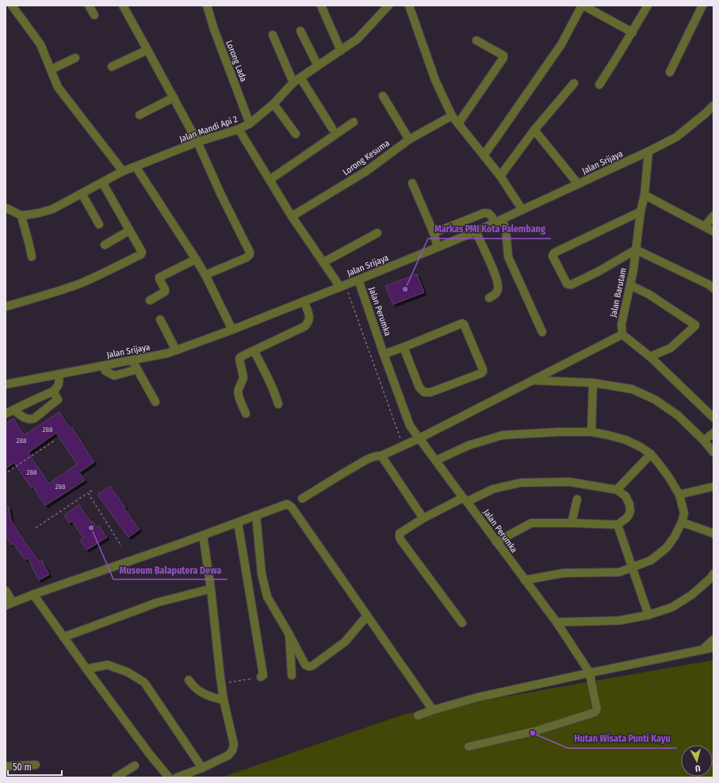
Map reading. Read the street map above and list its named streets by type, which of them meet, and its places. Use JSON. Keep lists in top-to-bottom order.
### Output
{
  "streets": {
    "street": [
      "Lorong Lada",
      "Jalan Mandi Api 2",
      "Lorong Kesuma",
      "Jalan Srijaya",
      "Jalan Barutam",
      "Jalan Perumka"
    ]
  },
  "crossings": [
    ["Lorong Lada", "Jalan Mandi Api 2"],
    ["Jalan Srijaya", "Jalan Barutam"],
    ["Jalan Srijaya", "Jalan Perumka"]
  ],
  "places": ["Markas PMI Kota Palembang", "Museum Balaputera Dewa", "Hutan Wisata Punti Kayu"],
  "house_numbers": [
    "288",
    "288",
    "288",
    "288"
  ],
  "scale_bar": "50 m",
  "north": "bottom"
}
